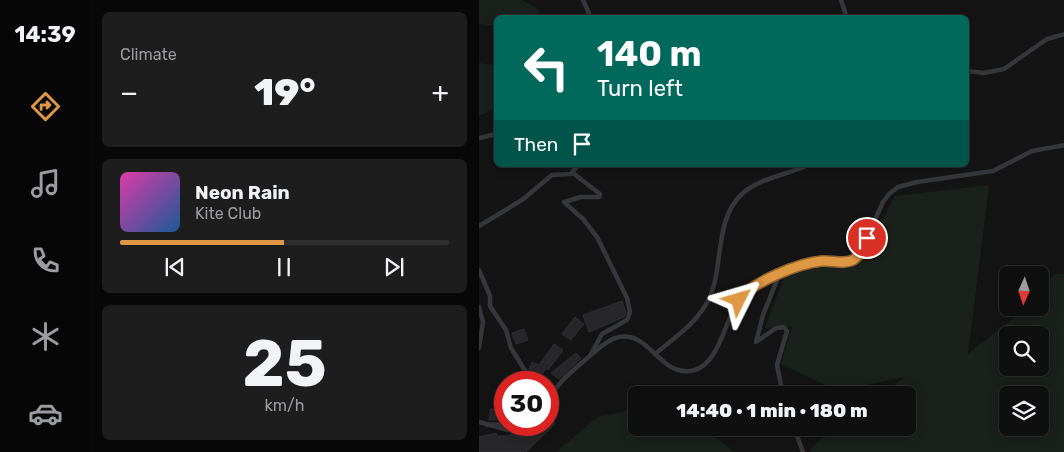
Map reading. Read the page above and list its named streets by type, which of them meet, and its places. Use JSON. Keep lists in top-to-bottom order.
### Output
{
  "north": "bottom",
  "page": {
    "tabs": "14:39",
    "tile": [
      "Climate",
      ["25", "km/h"]
    ],
    "turn": ["140 m", "Turn left"],
    "heat": ["−", "19°", "+"],
    "then": "Then",
    "song": ["Neon Rain", "Kite Club"],
    "limit": "30",
    "trip": "14:40 · 1 min · 180 m"
  }
}
